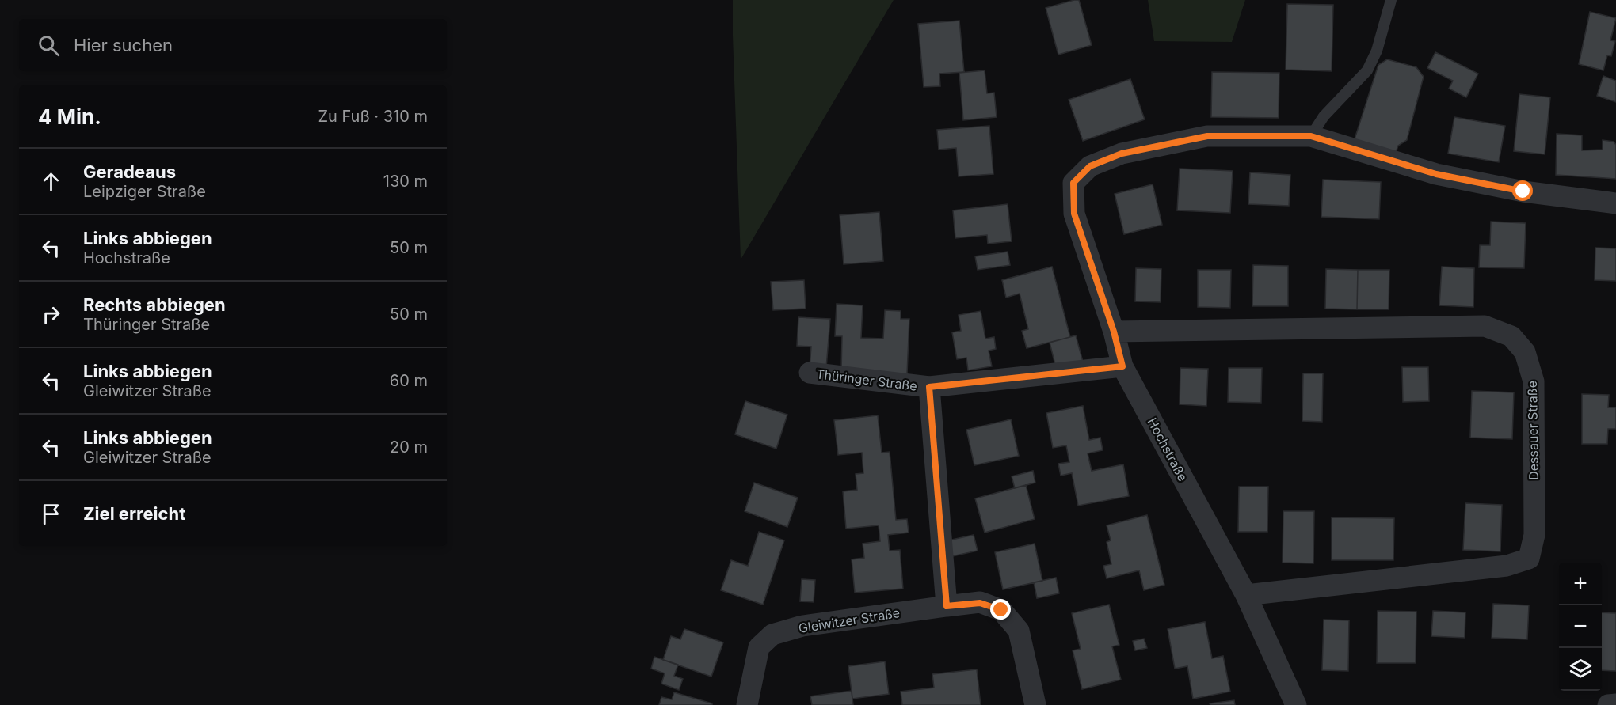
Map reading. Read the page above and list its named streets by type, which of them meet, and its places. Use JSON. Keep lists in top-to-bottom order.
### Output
{
  "streets": {
    "street": [
      "Thüringer Straße",
      "Dessauer Straße",
      "Hochstraße",
      "Gleiwitzer Straße"
    ]
  },
  "crossings": [
    ["Thüringer Straße", "Hochstraße"],
    ["Dessauer Straße", "Hochstraße"]
  ],
  "page": {
    "search": "Hier suchen",
    "heading": ["4 Min.", "Zu Fuß · 310 m"],
    "list": [
      ["Geradeaus", "Leipziger Straße", "130 m"],
      ["Links abbiegen", "Hochstraße", "50 m"],
      ["Rechts abbiegen", "Thüringer Straße", "50 m"],
      ["Links abbiegen", "Gleiwitzer Straße", "60 m"],
      ["Links abbiegen", "Gleiwitzer Straße", "20 m"],
      "Ziel erreicht"
    ],
    "map_buttons": ["+", "−"]
  }
}
